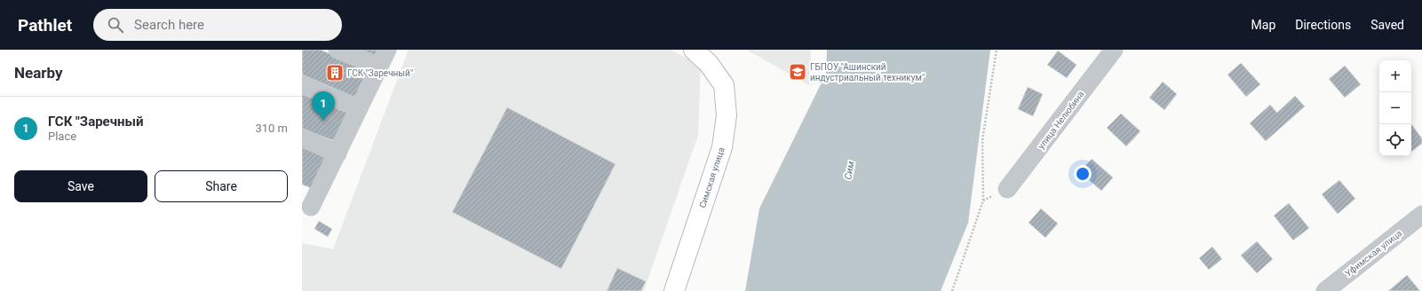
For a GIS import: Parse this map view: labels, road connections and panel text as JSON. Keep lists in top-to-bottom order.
{
  "streets": {
    "main road": ["Симская улица"],
    "street": ["улица Нелюбина", "Уфимская улица"]
  },
  "water": ["Сим"],
  "places": {
    "school or university": ["ГБПОУ \"Ашинский индустриальный техникум\""],
    "building": ["ГСК \"Заречный\""]
  },
  "page": {
    "header": "Pathlet",
    "search": "Search here",
    "nav": ["Map", "Directions", "Saved"],
    "heading": "Nearby",
    "map_buttons": ["+", "−"],
    "pins": "1",
    "list": [
      {
        "mark": "1",
        "name": "ГСК \"Заречный",
        "note": "Place",
        "value": "310 m"
      }
    ],
    "buttons": ["Save", "Share"]
  }
}
